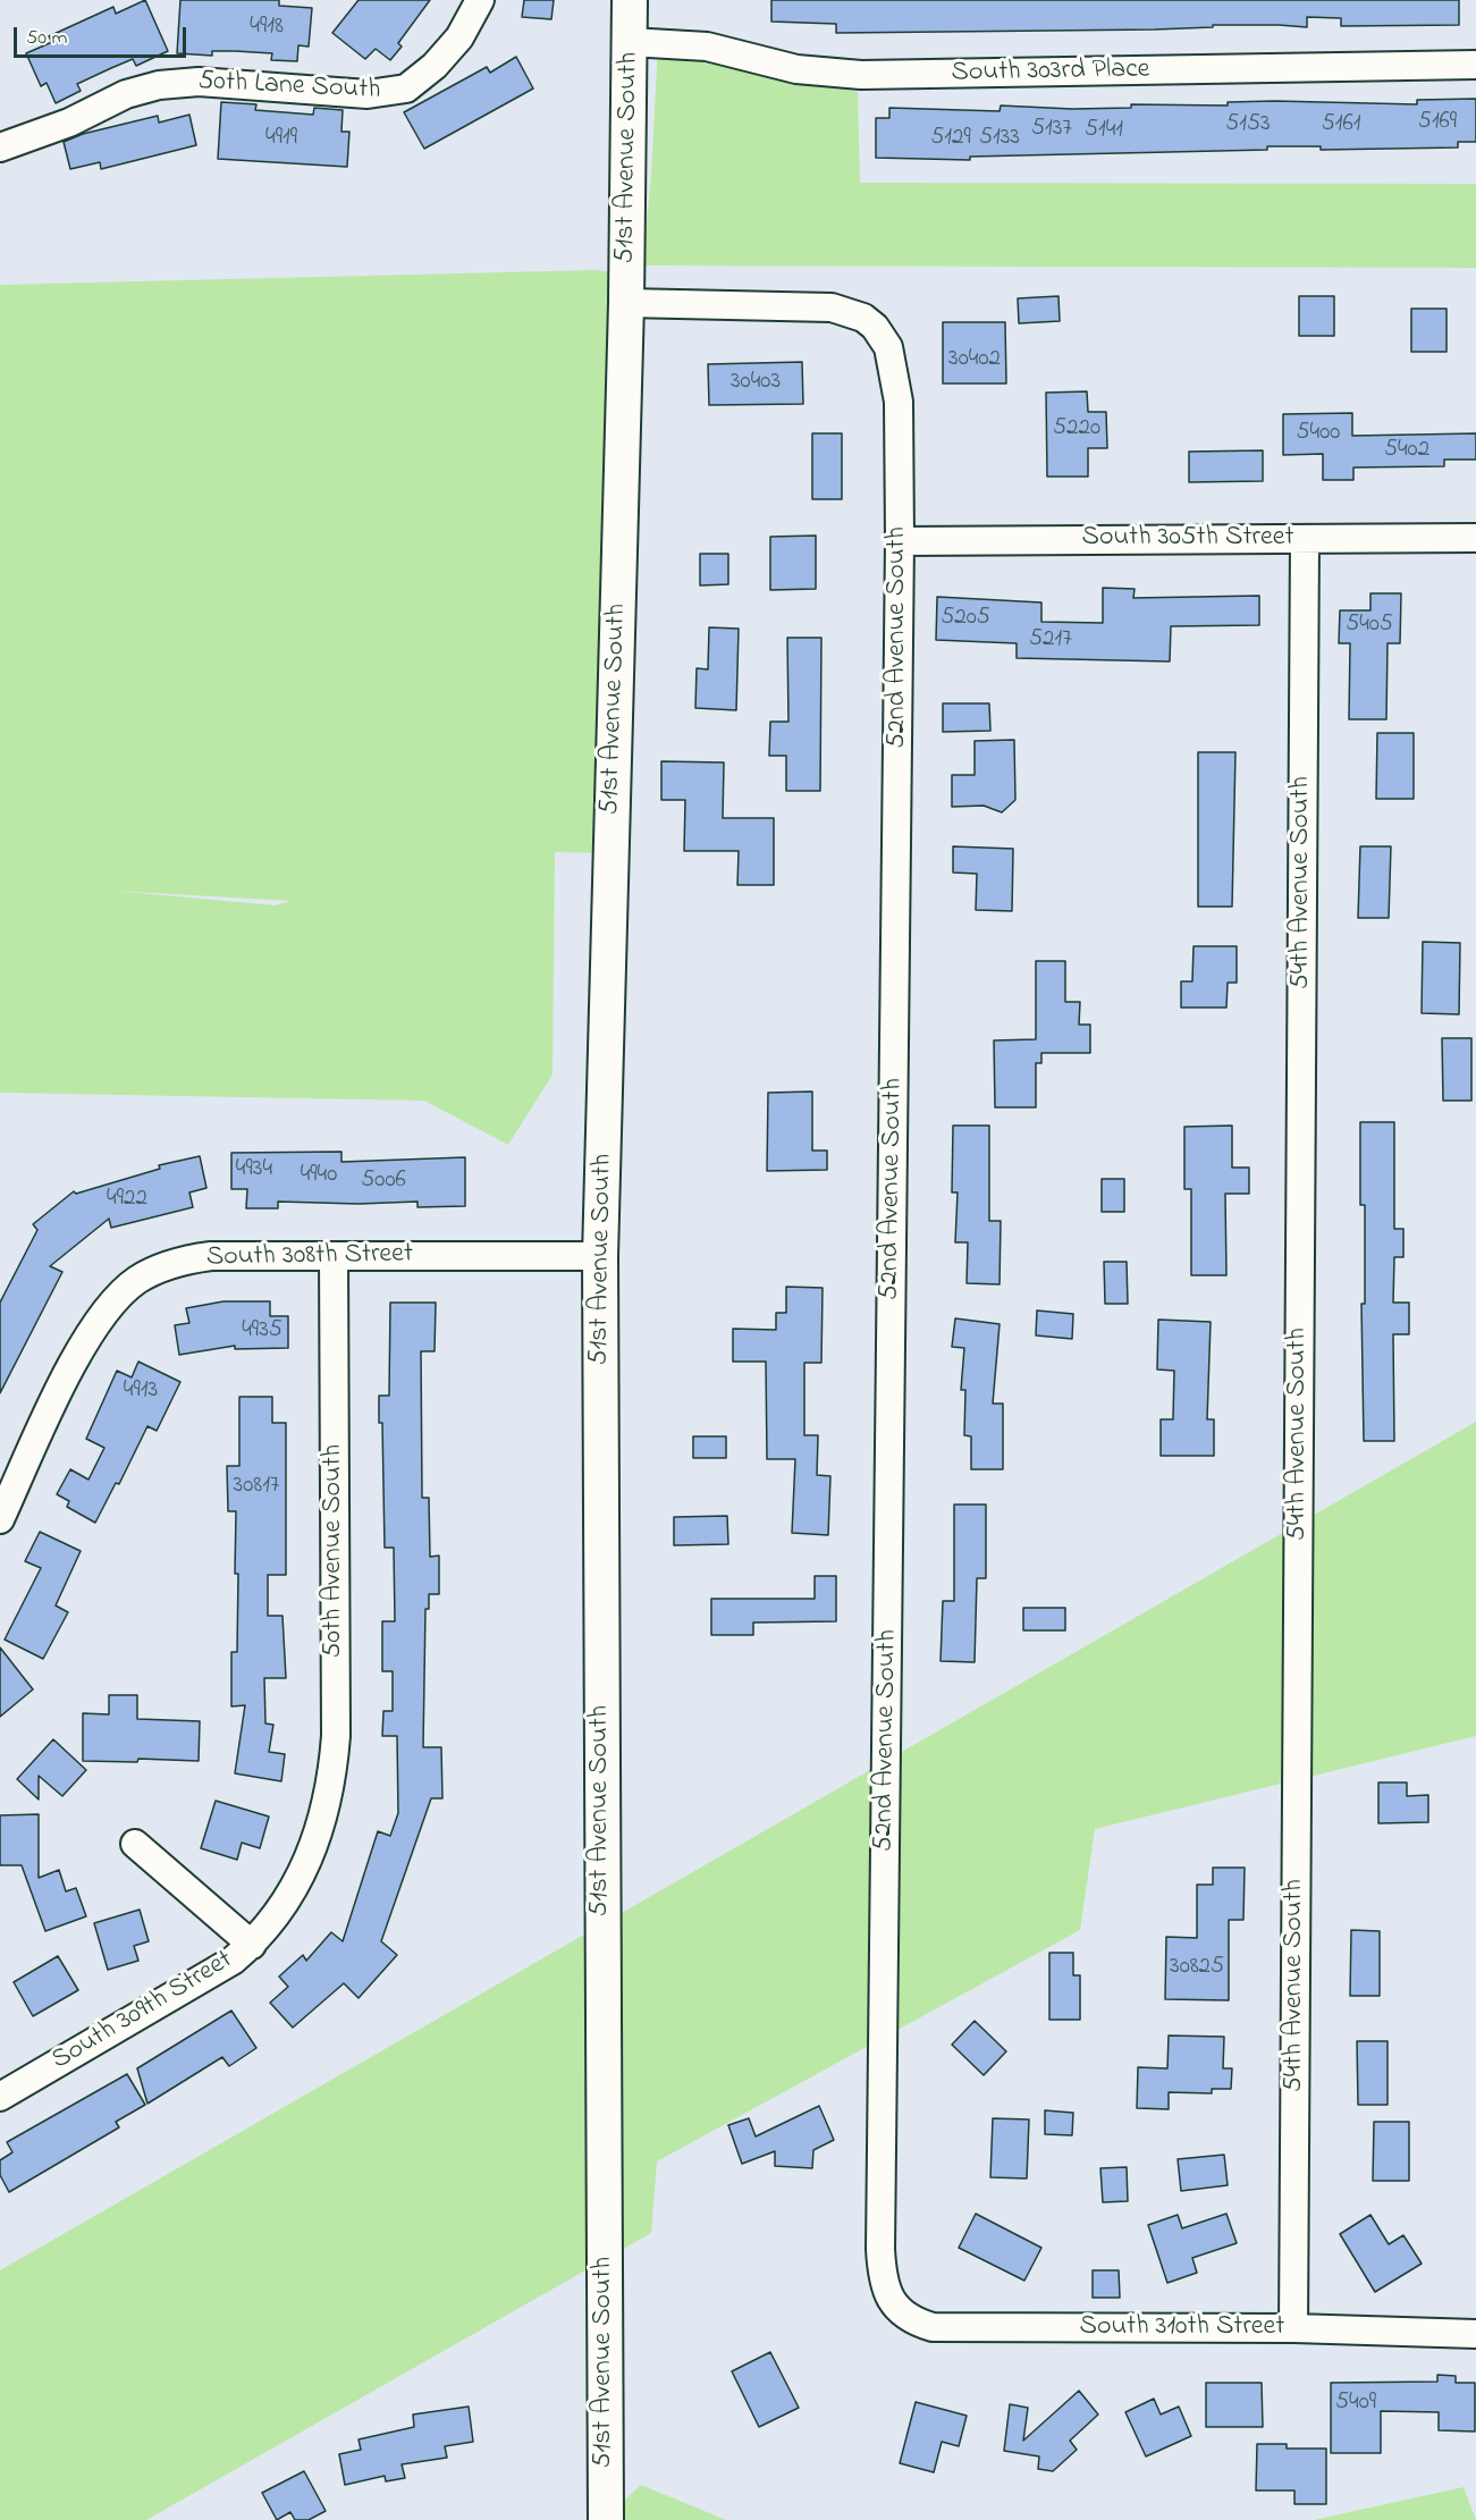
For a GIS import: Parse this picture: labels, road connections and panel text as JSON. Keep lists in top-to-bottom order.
{
  "streets": {
    "main road": ["51st Avenue South"],
    "street": [
      "South 303rd Place",
      "50th Lane South",
      "South 305th Street",
      "52nd Avenue South",
      "54th Avenue South",
      "South 308th Street",
      "50th Avenue South",
      "South 309th Street",
      "South 310th Street"
    ]
  },
  "crossings": [
    ["South 303rd Place", "51st Avenue South"],
    ["51st Avenue South", "52nd Avenue South"],
    ["51st Avenue South", "South 308th Street"],
    ["South 305th Street", "52nd Avenue South"],
    ["South 305th Street", "54th Avenue South"],
    ["52nd Avenue South", "South 310th Street"],
    ["54th Avenue South", "South 310th Street"],
    ["South 308th Street", "50th Avenue South"],
    ["50th Avenue South", "South 309th Street"]
  ],
  "house_numbers": [
    "4918",
    "5169",
    "5153",
    "5161",
    "5137",
    "5141",
    "4919",
    "5129",
    "5133",
    "30402",
    "30403",
    "5220",
    "5400",
    "5402",
    "5205",
    "5405",
    "5217",
    "4934",
    "4940",
    "5006",
    "4922",
    "4935",
    "4913",
    "30817",
    "30825",
    "5409"
  ],
  "scale_bar": "50 m"
}
